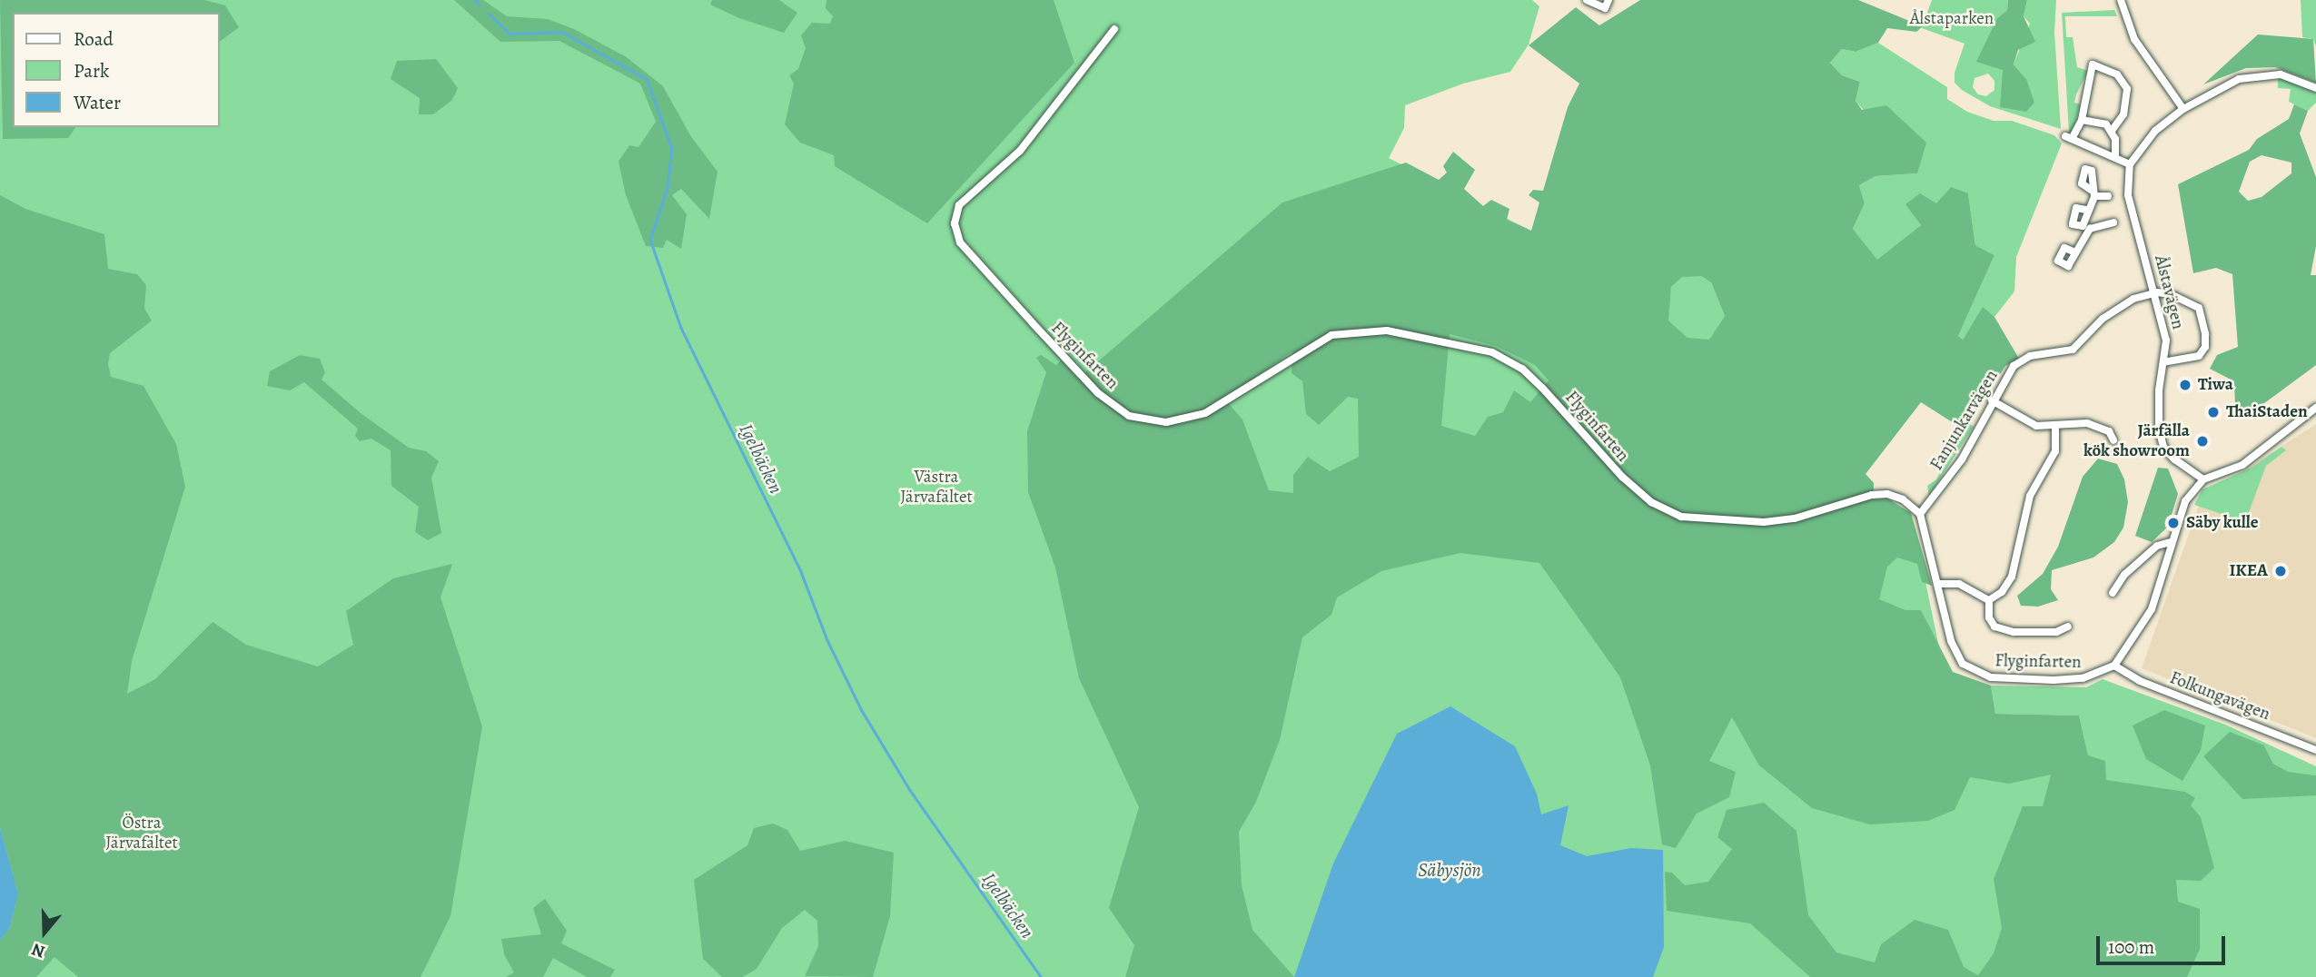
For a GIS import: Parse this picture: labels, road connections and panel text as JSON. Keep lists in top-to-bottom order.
{
  "streets": {
    "street": [
      "Ålstavägen",
      "Flyginfarten",
      "Fanjunkarvägen",
      "Folkungavägen"
    ]
  },
  "crossings": [
    ["Ålstavägen", "Fanjunkarvägen"],
    ["Flyginfarten", "Fanjunkarvägen"],
    ["Flyginfarten", "Folkungavägen"]
  ],
  "water": ["Igelbäcken", "Säbysjön"],
  "parks": ["Ålstaparken", "Västra Järvafältet", "Östra Järvafältet"],
  "places": [
    "Tiwa",
    "ThaiStaden",
    "Järfälla kök showroom",
    "Säby kulle",
    "IKEA"
  ],
  "legend": ["Road", "Park", "Water"],
  "scale_bar": "100 m",
  "north": "bottom"
}
